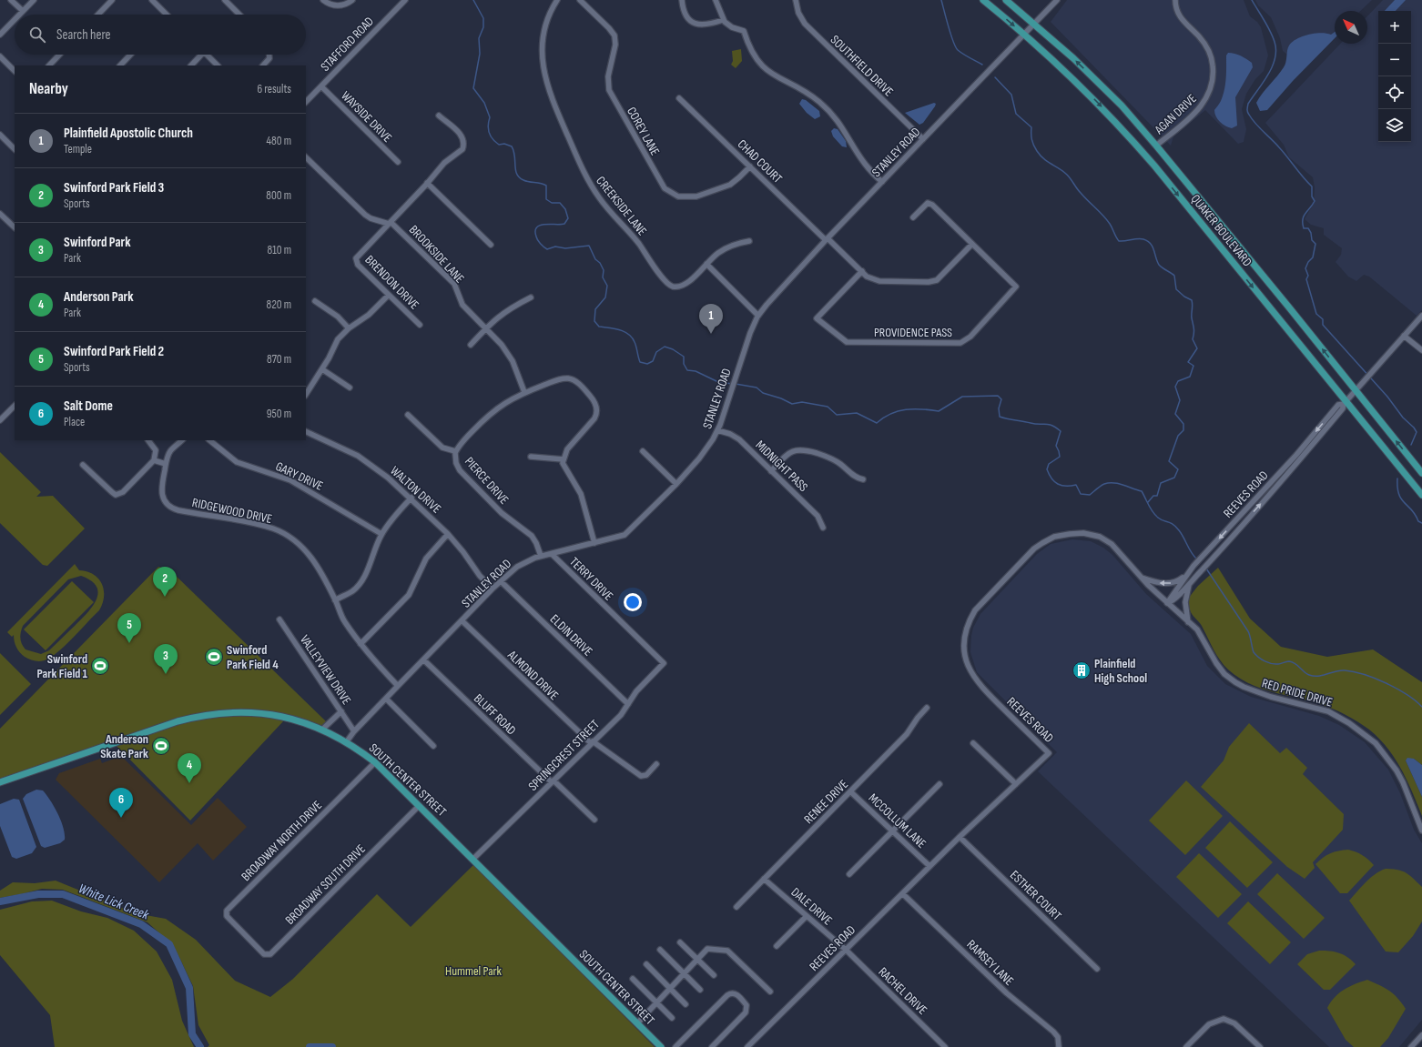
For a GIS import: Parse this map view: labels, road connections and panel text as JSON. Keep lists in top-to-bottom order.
{
  "streets": {
    "main road": ["QUAKER BOULEVARD", "SOUTH CENTER STREET"],
    "street": [
      "STAFFORD ROAD",
      "SOUTHFIELD DRIVE",
      "AGAN DRIVE",
      "WAYSIDE DRIVE",
      "COREY LANE",
      "STANLEY ROAD",
      "CHAD COURT",
      "CREEKSIDE LANE",
      "BROOKSIDE LANE",
      "BRENDON DRIVE",
      "PROVIDENCE PASS",
      "MIDNIGHT PASS",
      "GARY DRIVE",
      "PIERCE DRIVE",
      "WALTON DRIVE",
      "REEVES ROAD",
      "RIDGEWOOD DRIVE",
      "TERRY DRIVE",
      "ELDIN DRIVE",
      "VALLEYVIEW DRIVE",
      "ALMOND DRIVE",
      "RED PRIDE DRIVE",
      "BLUFF ROAD",
      "SPRINGCREST STREET",
      "RENEE DRIVE",
      "MCCOLLUM LANE",
      "BROADWAY NORTH DRIVE",
      "BROADWAY SOUTH DRIVE",
      "ESTHER COURT",
      "DALE DRIVE",
      "RAMSEY LANE",
      "RACHEL DRIVE"
    ]
  },
  "crossings": [
    ["STAFFORD ROAD", "WAYSIDE DRIVE"],
    ["SOUTHFIELD DRIVE", "STANLEY ROAD"],
    ["AGAN DRIVE", "QUAKER BOULEVARD"],
    ["COREY LANE", "CHAD COURT"],
    ["STANLEY ROAD", "CHAD COURT"],
    ["STANLEY ROAD", "QUAKER BOULEVARD"],
    ["STANLEY ROAD", "MIDNIGHT PASS"],
    ["STANLEY ROAD", "PIERCE DRIVE"],
    ["STANLEY ROAD", "WALTON DRIVE"],
    ["STANLEY ROAD", "RIDGEWOOD DRIVE"],
    ["STANLEY ROAD", "TERRY DRIVE"],
    ["STANLEY ROAD", "ELDIN DRIVE"],
    ["STANLEY ROAD", "VALLEYVIEW DRIVE"],
    ["STANLEY ROAD", "ALMOND DRIVE"],
    ["STANLEY ROAD", "BLUFF ROAD"],
    ["STANLEY ROAD", "SOUTH CENTER STREET"],
    ["CHAD COURT", "PROVIDENCE PASS"],
    ["QUAKER BOULEVARD", "REEVES ROAD"],
    ["BROOKSIDE LANE", "BRENDON DRIVE"],
    ["BROOKSIDE LANE", "PIERCE DRIVE"],
    ["REEVES ROAD", "RED PRIDE DRIVE"],
    ["REEVES ROAD", "MCCOLLUM LANE"],
    ["REEVES ROAD", "ESTHER COURT"],
    ["REEVES ROAD", "DALE DRIVE"],
    ["REEVES ROAD", "RAMSEY LANE"],
    ["REEVES ROAD", "RACHEL DRIVE"],
    ["TERRY DRIVE", "SPRINGCREST STREET"],
    ["ELDIN DRIVE", "SPRINGCREST STREET"],
    ["ALMOND DRIVE", "SPRINGCREST STREET"],
    ["BLUFF ROAD", "SPRINGCREST STREET"],
    ["SPRINGCREST STREET", "SOUTH CENTER STREET"],
    ["SOUTH CENTER STREET", "BROADWAY NORTH DRIVE"],
    ["SOUTH CENTER STREET", "BROADWAY SOUTH DRIVE"],
    ["RENEE DRIVE", "MCCOLLUM LANE"],
    ["RENEE DRIVE", "DALE DRIVE"],
    ["BROADWAY NORTH DRIVE", "BROADWAY SOUTH DRIVE"],
    ["DALE DRIVE", "RACHEL DRIVE"]
  ],
  "water": ["White Lick Creek"],
  "parks": ["Hummel Park"],
  "places": {
    "sports": ["Swinford Park Field 4", "Swinford Park Field 1", "Anderson Skate Park"],
    "building": ["Plainfield High School"]
  },
  "north": "top left",
  "page": {
    "map_buttons": ["+", "−"],
    "search": "Search here",
    "heading": ["Nearby", "6 results"],
    "list": [
      {
        "mark": "1",
        "name": "Plainfield Apostolic Church",
        "note": "Temple",
        "value": "480 m"
      },
      {
        "mark": "2",
        "name": "Swinford Park Field 3",
        "note": "Sports",
        "value": "800 m"
      },
      {
        "mark": "3",
        "name": "Swinford Park",
        "note": "Park",
        "value": "810 m"
      },
      {
        "mark": "4",
        "name": "Anderson Park",
        "note": "Park",
        "value": "820 m"
      },
      {
        "mark": "5",
        "name": "Swinford Park Field 2",
        "note": "Sports",
        "value": "870 m"
      },
      {
        "mark": "6",
        "name": "Salt Dome",
        "note": "Place",
        "value": "950 m"
      }
    ],
    "pins": [
      "1",
      "2",
      "5",
      "3",
      "4",
      "6"
    ]
  }
}
